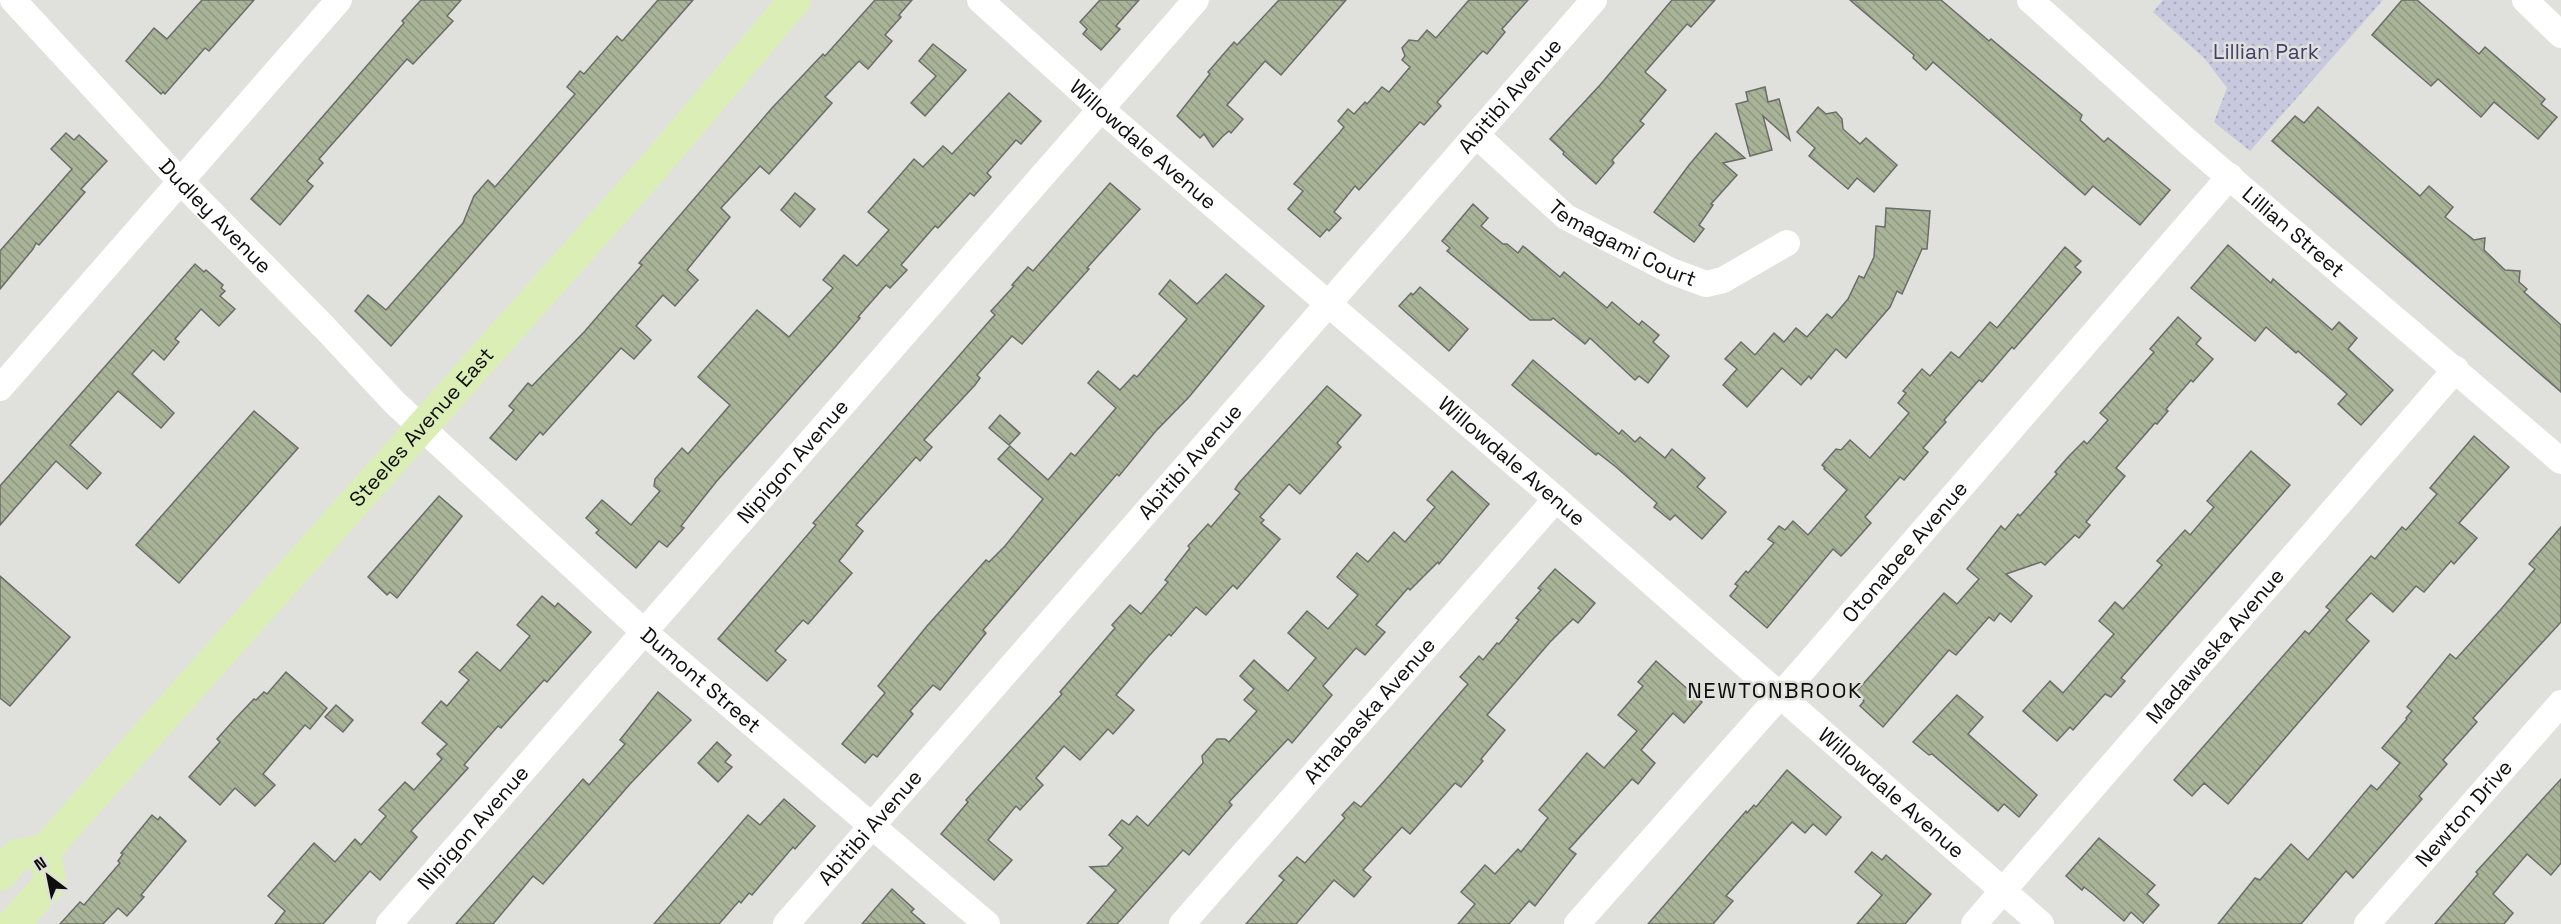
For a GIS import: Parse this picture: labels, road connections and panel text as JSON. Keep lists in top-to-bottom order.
{
  "streets": {
    "main road": ["Steeles Avenue East"],
    "street": [
      "Abitibi Avenue",
      "Willowdale Avenue",
      "Dudley Avenue",
      "Lillian Street",
      "Temagami Court",
      "Nipigon Avenue",
      "Otonabee Avenue",
      "Madawaska Avenue",
      "Dumont Street",
      "Athabaska Avenue",
      "Newton Drive"
    ]
  },
  "crossings": [
    ["Abitibi Avenue", "Willowdale Avenue"],
    ["Abitibi Avenue", "Temagami Court"],
    ["Abitibi Avenue", "Dumont Street"],
    ["Willowdale Avenue", "Nipigon Avenue"],
    ["Willowdale Avenue", "Otonabee Avenue"],
    ["Willowdale Avenue", "Madawaska Avenue"],
    ["Willowdale Avenue", "Athabaska Avenue"],
    ["Dudley Avenue", "Steeles Avenue East"],
    ["Dudley Avenue", "Dumont Street"],
    ["Lillian Street", "Otonabee Avenue"],
    ["Lillian Street", "Madawaska Avenue"],
    ["Steeles Avenue East", "Dumont Street"],
    ["Nipigon Avenue", "Dumont Street"]
  ],
  "districts": ["NEWTONBROOK"],
  "parks": ["Lillian Park"],
  "north": "top left"
}
